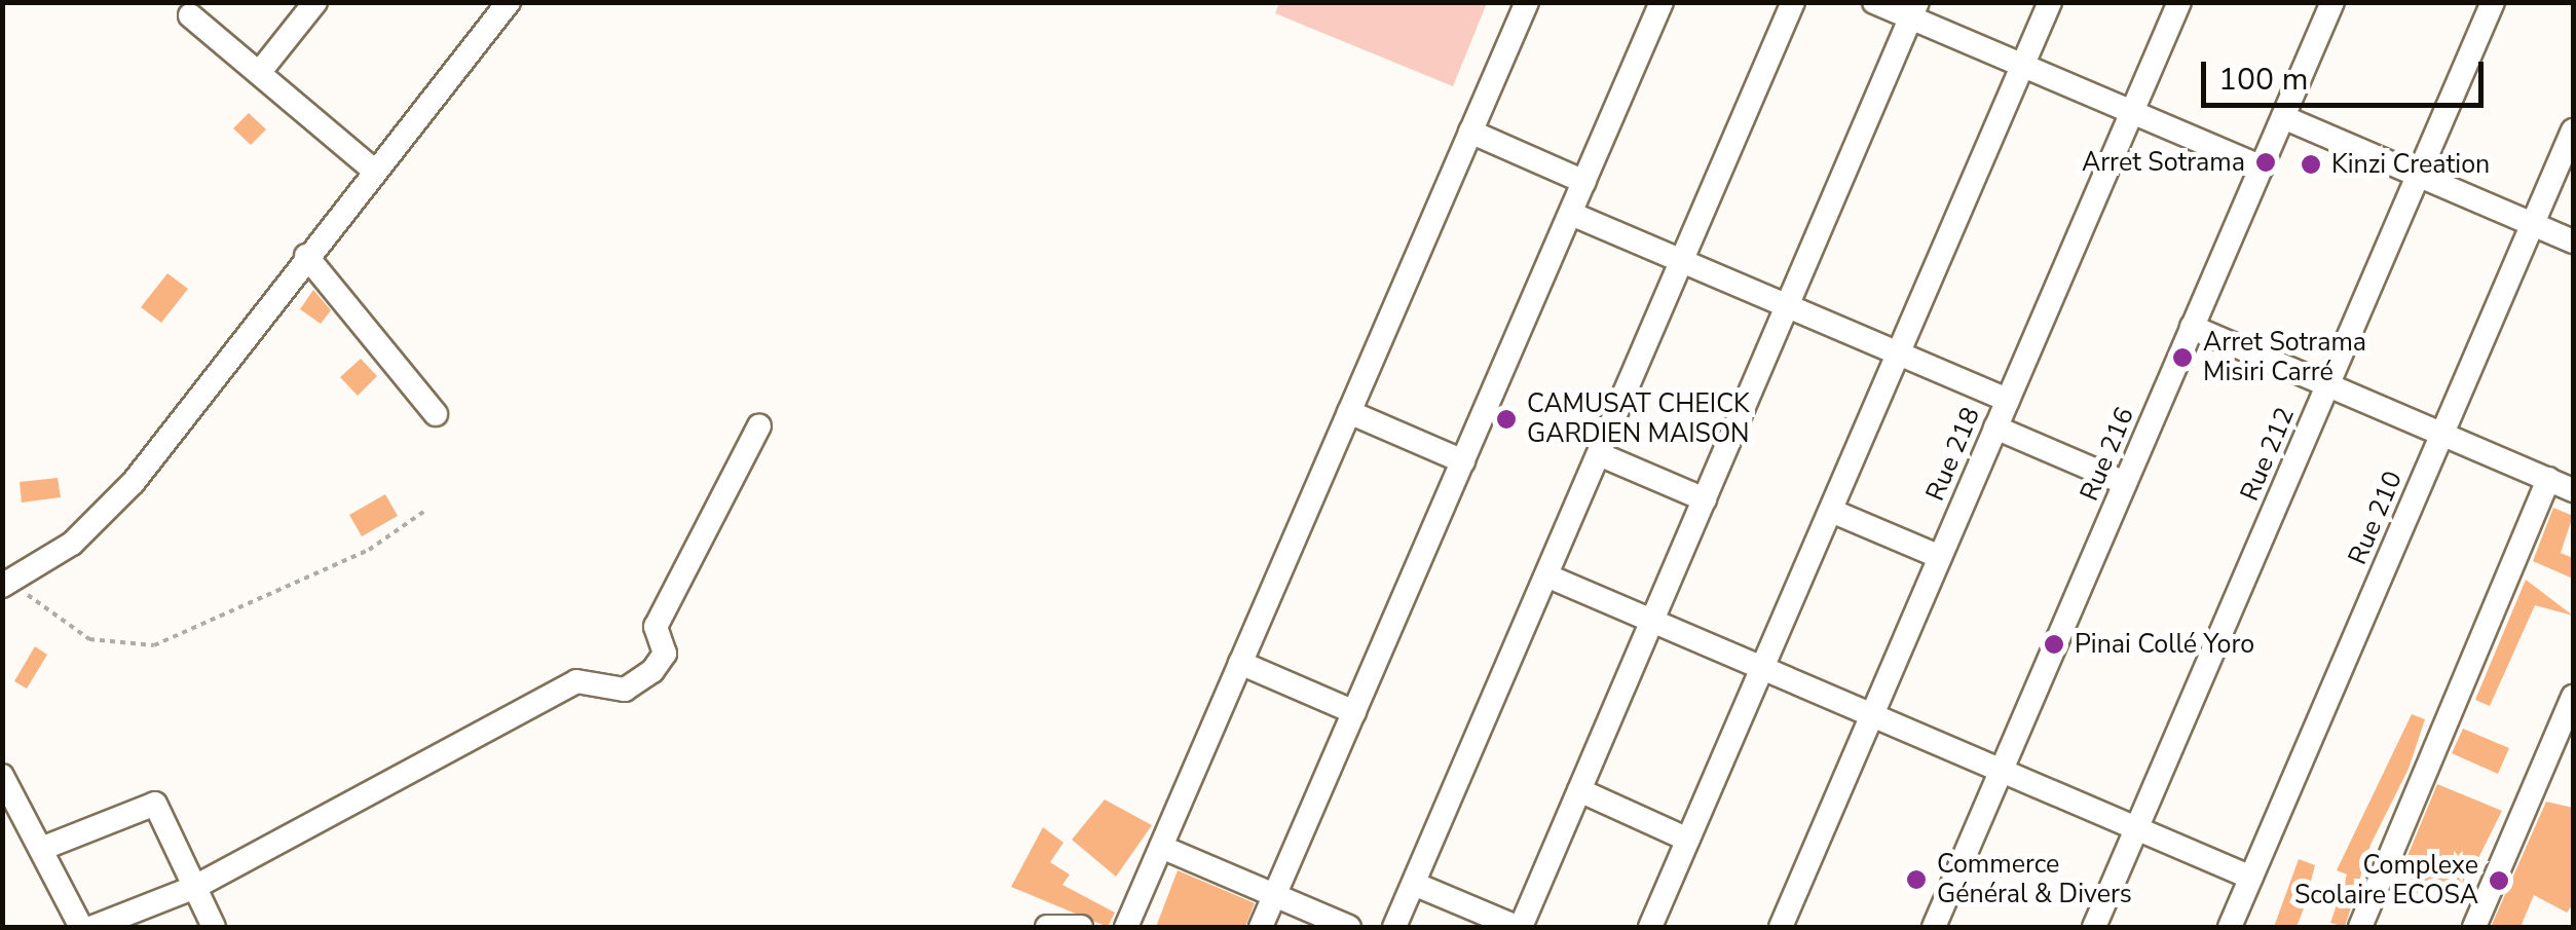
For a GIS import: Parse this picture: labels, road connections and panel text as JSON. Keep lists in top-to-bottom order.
{
  "streets": {
    "street": [
      "Rue 218",
      "Rue 216",
      "Rue 212",
      "Rue 210"
    ]
  },
  "places": [
    "Arret Sotrama",
    "Kinzi Creation",
    "Arret Sotrama Misiri Carré",
    "CAMUSAT CHEICK GARDIEN MAISON",
    "Pinai Collé Yoro",
    "Commerce Général & Divers",
    "Complexe Scolaire ECOSA"
  ],
  "scale_bar": "100 m"
}
